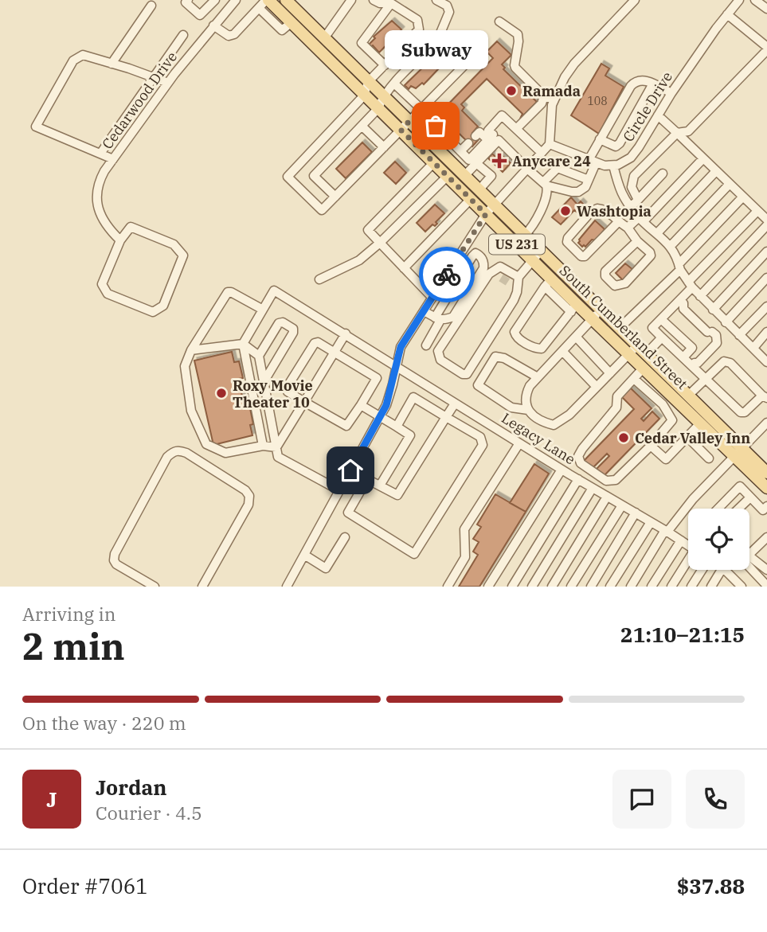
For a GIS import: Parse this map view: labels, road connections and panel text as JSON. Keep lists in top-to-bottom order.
{
  "streets": {
    "main road": ["US 231", "South Cumberland Street"],
    "street": ["Cedarwood Drive", "Circle Drive", "Legacy Lane"]
  },
  "places": {
    "other": [
      "Ramada",
      "Subway",
      "Washtopia",
      "Roxy Movie Theater 10",
      "Cedar Valley Inn"
    ],
    "health": ["Anycare 24"]
  },
  "house_numbers": ["108"],
  "page": {
    "bubble": "Subway",
    "heading": ["2 min", "Arriving in", "21:10–21:15"],
    "panel": [
      "Jordan",
      "Courier · 4.5",
      "Order #7061",
      "$37.88"
    ],
    "bar": "On the way · 220 m",
    "round": "J"
  }
}
